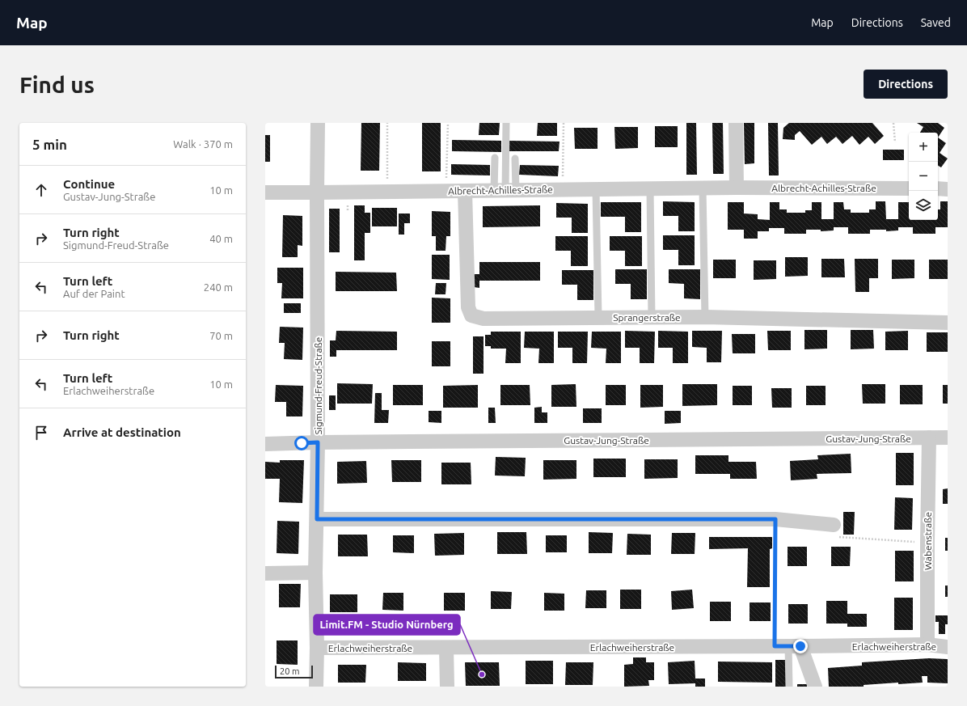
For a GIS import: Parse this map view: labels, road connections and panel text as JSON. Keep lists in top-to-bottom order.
{
  "streets": {
    "street": [
      "Albrecht-Achilles-Straße",
      "Sprangerstraße",
      "Sigmund-Freud-Straße",
      "Gustav-Jung-Straße",
      "Wabenstraße",
      "Erlachweiherstraße"
    ]
  },
  "crossings": [
    ["Albrecht-Achilles-Straße", "Sprangerstraße"],
    ["Albrecht-Achilles-Straße", "Sigmund-Freud-Straße"],
    ["Sigmund-Freud-Straße", "Gustav-Jung-Straße"],
    ["Sigmund-Freud-Straße", "Erlachweiherstraße"],
    ["Gustav-Jung-Straße", "Wabenstraße"],
    ["Wabenstraße", "Erlachweiherstraße"]
  ],
  "places": ["Limit.FM - Studio Nürnberg"],
  "scale_bar": "20 m",
  "page": {
    "header": "Map",
    "nav": ["Map", "Directions", "Saved"],
    "buttons": "Directions",
    "title": "Find us",
    "heading": ["5 min", "Walk · 370 m"],
    "map_buttons": ["+", "−"],
    "list": [
      ["Continue", "Gustav-Jung-Straße", "10 m"],
      ["Turn right", "Sigmund-Freud-Straße", "40 m"],
      ["Turn left", "Auf der Paint", "240 m"],
      ["Turn right", "70 m"],
      ["Turn left", "Erlachweiherstraße", "10 m"],
      "Arrive at destination"
    ],
    "scale": "20 m"
  }
}
